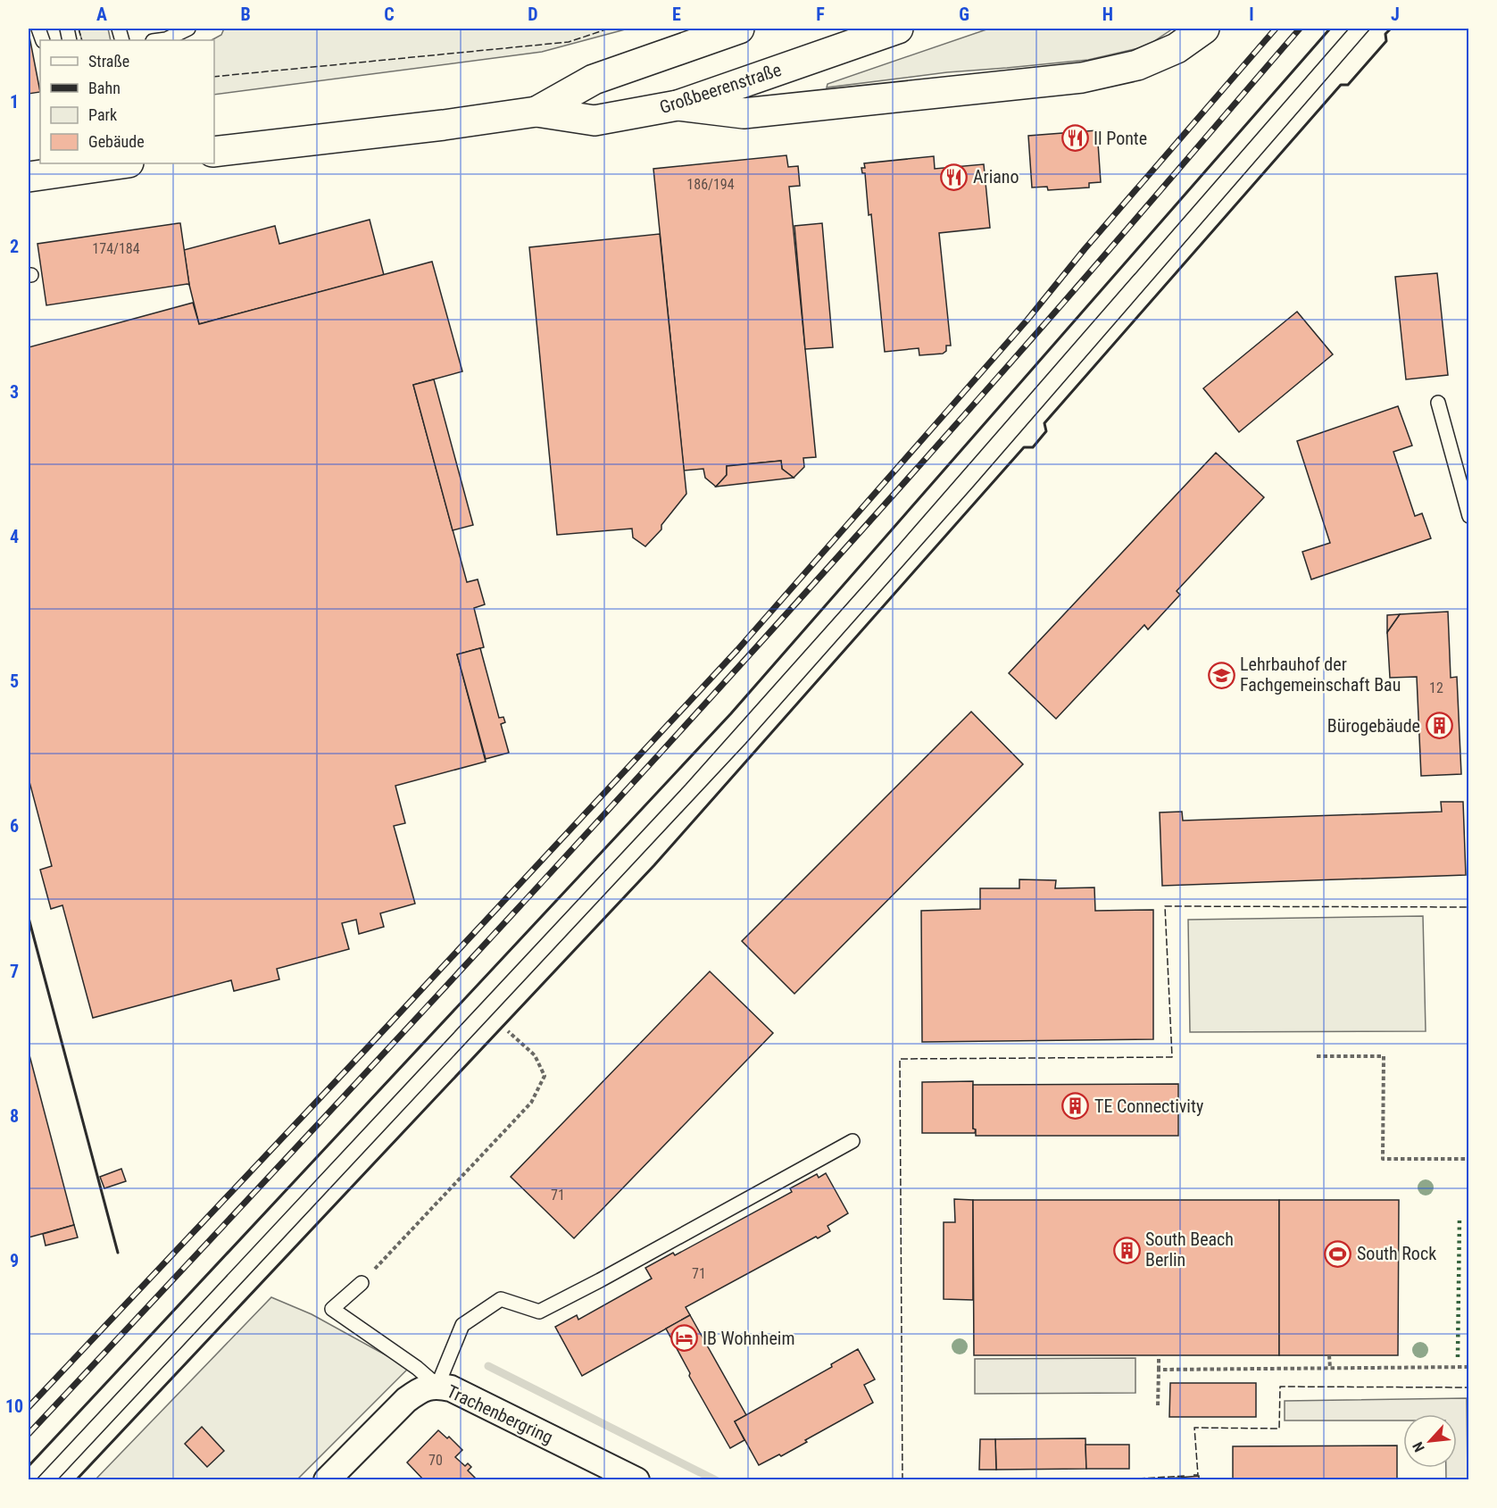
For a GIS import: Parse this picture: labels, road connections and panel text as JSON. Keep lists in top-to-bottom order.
{
  "streets": {
    "main road": ["Großbeerenstraße"],
    "street": ["Trachenbergring"]
  },
  "places": {
    "restaurant": ["Il Ponte", "Ariano"],
    "school or university": ["Lehrbauhof der Fachgemeinschaft Bau"],
    "building": ["Bürogebäude", "TE Connectivity", "South Beach Berlin"],
    "sports": ["South Rock"],
    "hotel": ["IB Wohnheim"]
  },
  "house_numbers": [
    "186/194",
    "174/184",
    "12",
    "71",
    "71",
    "70"
  ],
  "legend": [
    "Straße",
    "Bahn",
    "Park",
    "Gebäude"
  ],
  "north": "bottom left",
  "grid": {
    "columns": [
      "A",
      "B",
      "C",
      "D",
      "E",
      "F",
      "G",
      "H",
      "I",
      "J"
    ],
    "rows": [
      "1",
      "2",
      "3",
      "4",
      "5",
      "6",
      "7",
      "8",
      "9",
      "10"
    ]
  }
}
